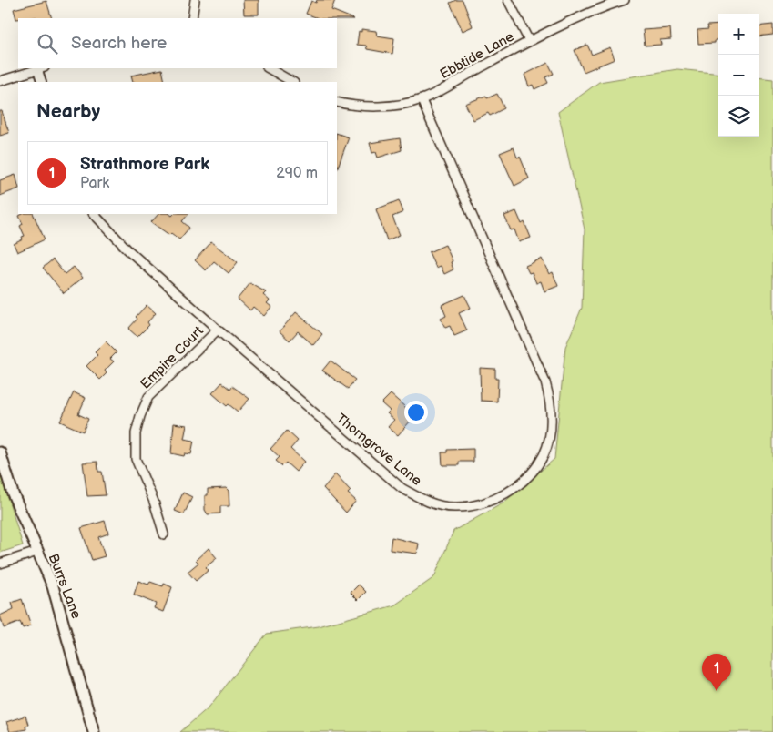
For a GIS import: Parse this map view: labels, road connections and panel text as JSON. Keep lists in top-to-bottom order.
{
  "streets": {
    "street": [
      "Ebbtide Lane",
      "Empire Court",
      "Thorngrove Lane",
      "Burrs Lane"
    ]
  },
  "crossings": [
    ["Ebbtide Lane", "Thorngrove Lane"],
    ["Empire Court", "Thorngrove Lane"]
  ],
  "page": {
    "map_buttons": ["+", "−"],
    "search": "Search here",
    "heading": "Nearby",
    "list": [
      {
        "mark": "1",
        "name": "Strathmore Park",
        "note": "Park",
        "value": "290 m"
      }
    ],
    "pins": "1"
  }
}
